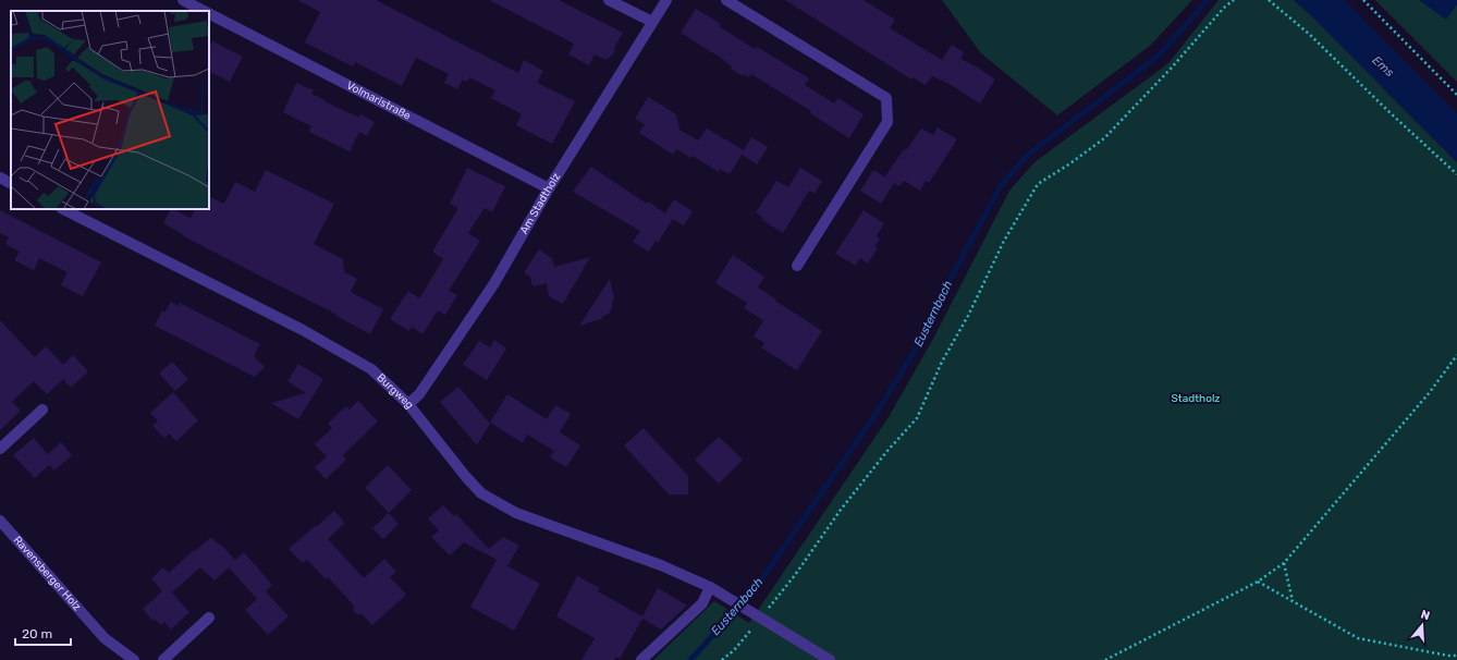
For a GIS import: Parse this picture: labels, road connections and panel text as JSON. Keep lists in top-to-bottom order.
{
  "streets": {
    "street": [
      "Volmaristraße",
      "Am Stadtholz",
      "Burgweg",
      "Ravensberger Holz"
    ]
  },
  "crossings": [
    ["Volmaristraße", "Am Stadtholz"],
    ["Am Stadtholz", "Burgweg"]
  ],
  "water": ["Ems", "Eusternbach"],
  "parks": ["Stadtholz"],
  "scale_bar": "20 m",
  "north": "top"
}
